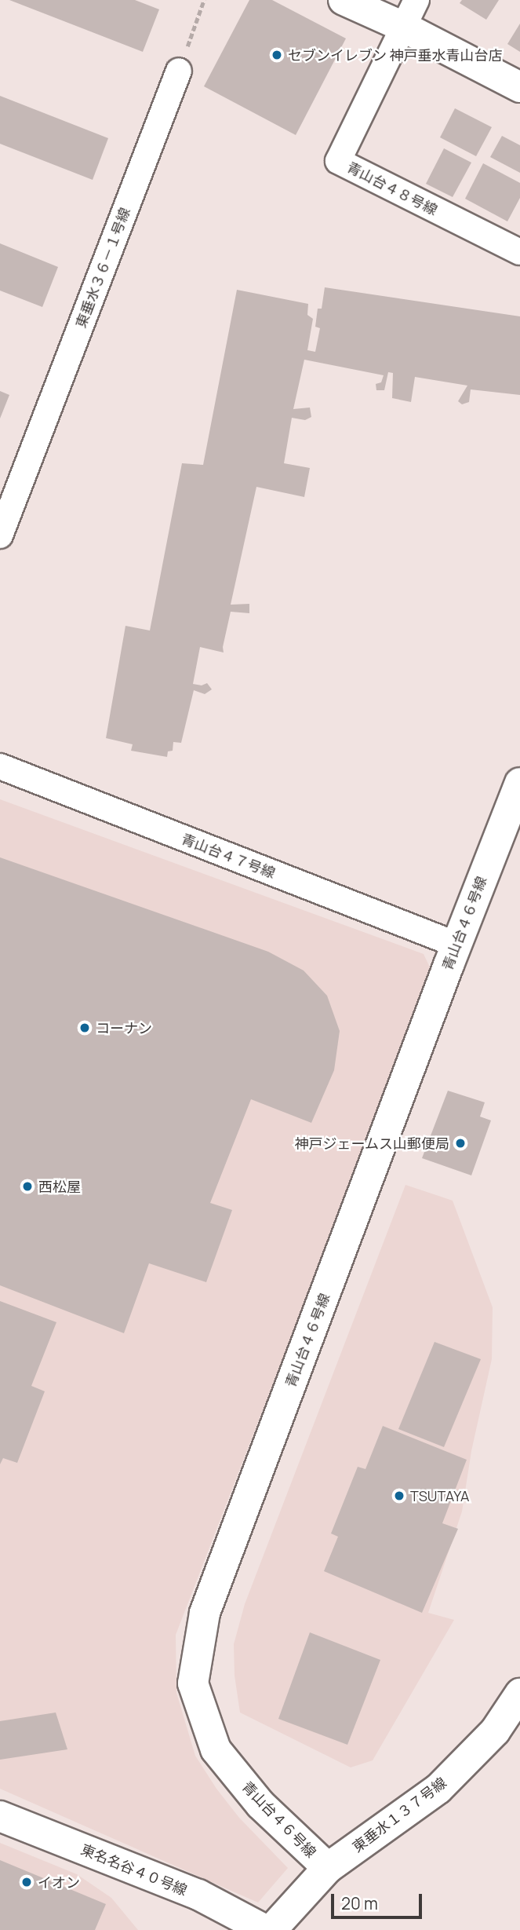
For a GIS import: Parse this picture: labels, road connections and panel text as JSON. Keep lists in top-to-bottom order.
{
  "streets": {
    "street": [
      "青山台４８号線",
      "東垂水３６－１号線",
      "青山台４７号線",
      "青山台４６号線",
      "東垂水１３７号線",
      "東名名谷４０号線"
    ]
  },
  "crossings": [
    ["青山台４７号線", "青山台４６号線"],
    ["青山台４６号線", "東垂水１３７号線"]
  ],
  "places": [
    "セブンイレブン 神戸垂水青山台店",
    "コーナン",
    "神戸ジェームス山郵便局",
    "西松屋",
    "TSUTAYA",
    "イオン"
  ],
  "scale_bar": "20 m"
}
